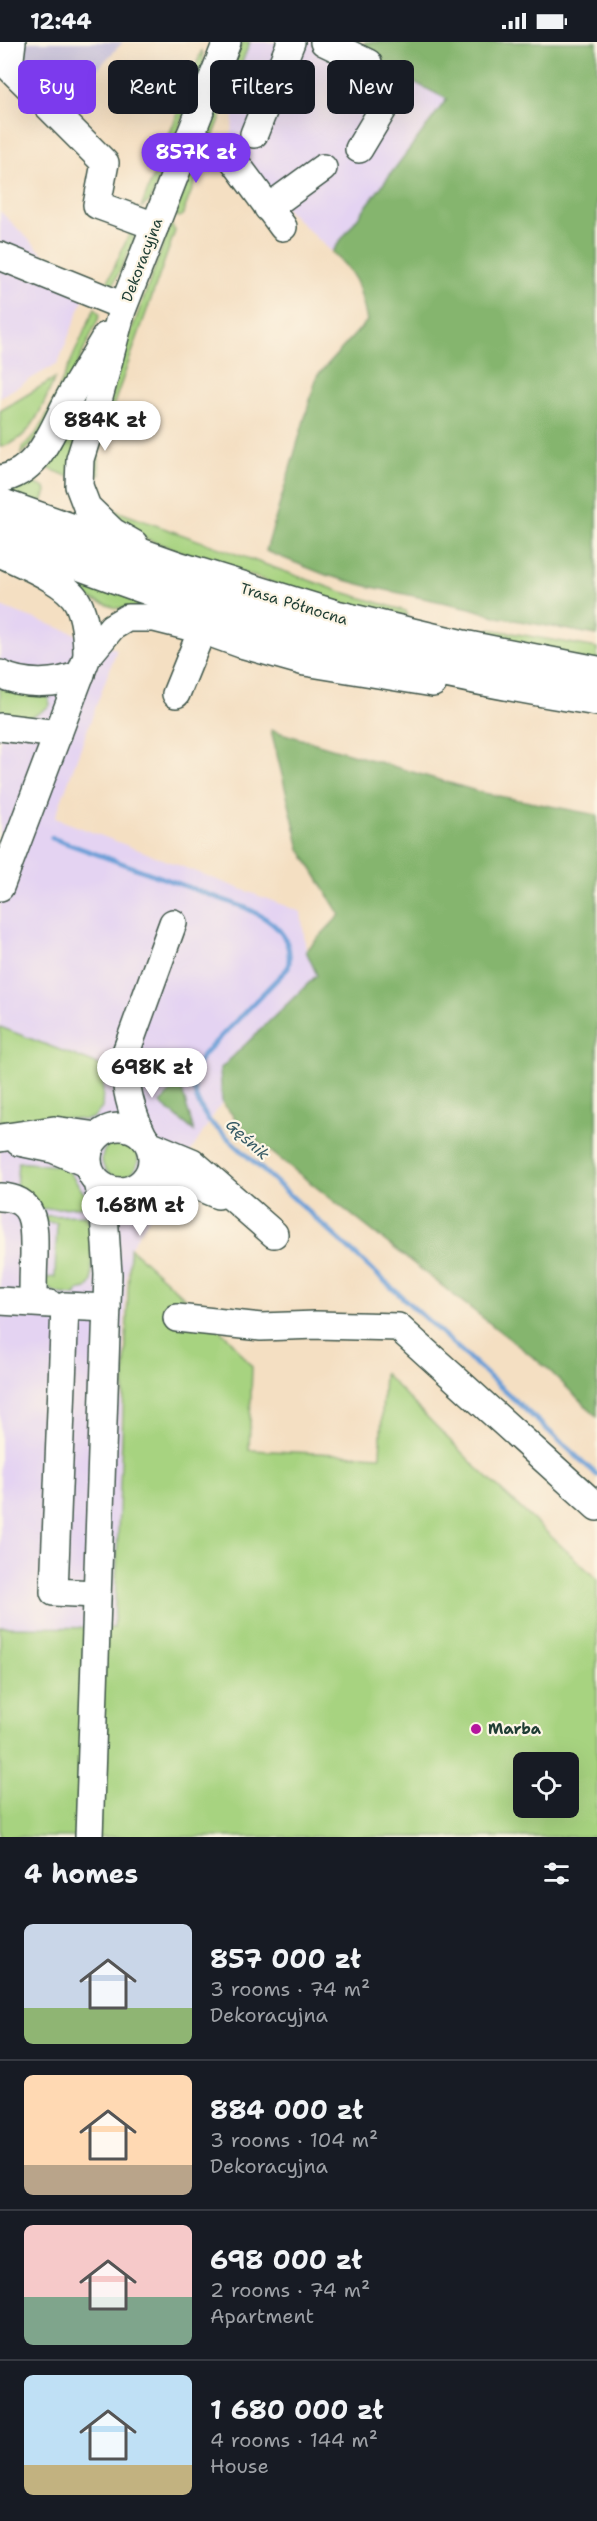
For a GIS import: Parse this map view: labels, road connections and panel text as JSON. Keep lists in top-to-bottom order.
{
  "streets": {
    "main road": ["Trasa Północna"],
    "street": ["Dekoracyjna"]
  },
  "crossings": [
    ["Dekoracyjna", "Trasa Północna"]
  ],
  "water": ["Gęśnik"],
  "places": ["Marba"],
  "page": {
    "status": "12:44",
    "chip": [
      "Buy",
      "Rent",
      "Filters",
      "New"
    ],
    "price": [
      "857K zł",
      "884K zł",
      "698K zł",
      "1.68M zł"
    ],
    "heading": "4 homes",
    "list": [
      {
        "name": "857 000 zł",
        "note": "3 rooms · 74 m² · Dekoracyjna"
      },
      {
        "name": "884 000 zł",
        "note": "3 rooms · 104 m² · Dekoracyjna"
      },
      {
        "name": "698 000 zł",
        "note": "2 rooms · 74 m² · Apartment"
      },
      {
        "name": "1 680 000 zł",
        "note": "4 rooms · 144 m² · House"
      }
    ]
  }
}
